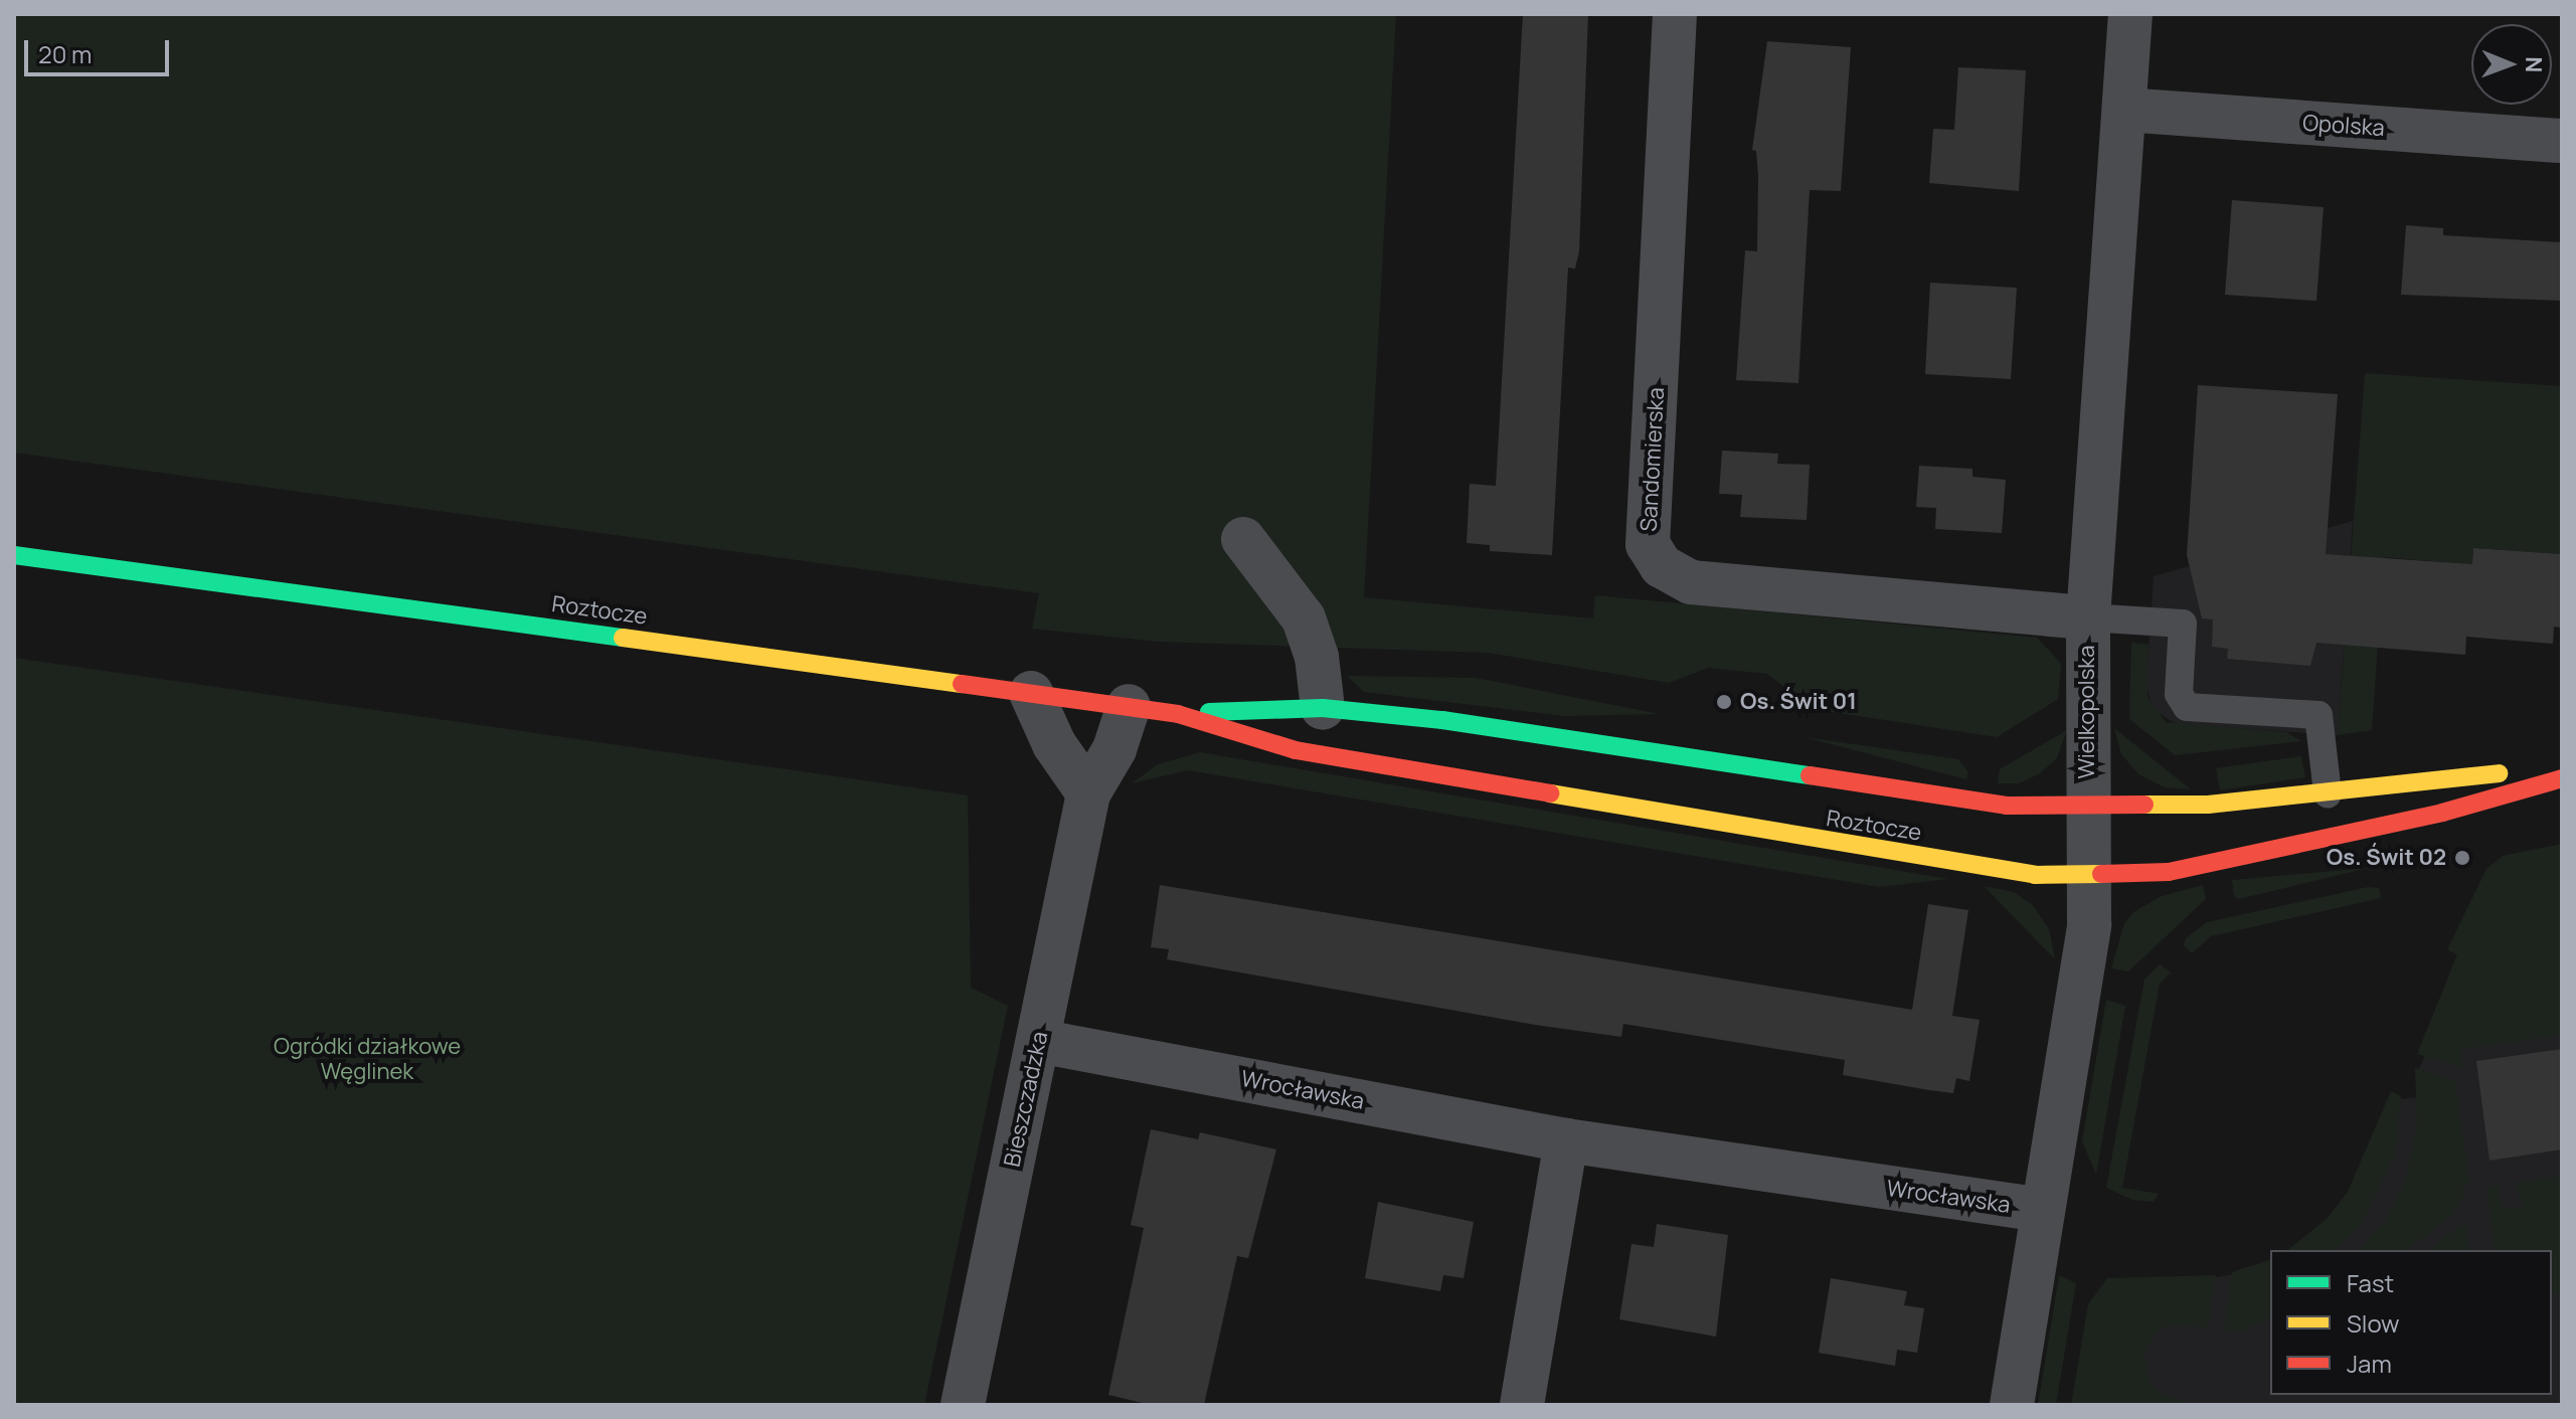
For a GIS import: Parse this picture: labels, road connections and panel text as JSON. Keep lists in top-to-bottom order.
{
  "streets": {
    "street": [
      "Opolska",
      "Sandomierska",
      "Roztocze",
      "Wielkopolska",
      "Wrocławska",
      "Bieszczadzka"
    ]
  },
  "crossings": [
    ["Opolska", "Wielkopolska"],
    ["Sandomierska", "Wielkopolska"],
    ["Roztocze", "Wielkopolska"],
    ["Roztocze", "Bieszczadzka"],
    ["Wielkopolska", "Wrocławska"],
    ["Wrocławska", "Bieszczadzka"]
  ],
  "parks": ["Ogródki działkowe Węglinek"],
  "places": ["Os. Świt 01", "Os. Świt 02"],
  "legend": ["Fast", "Slow", "Jam"],
  "scale_bar": "20 m",
  "north": "right"
}
